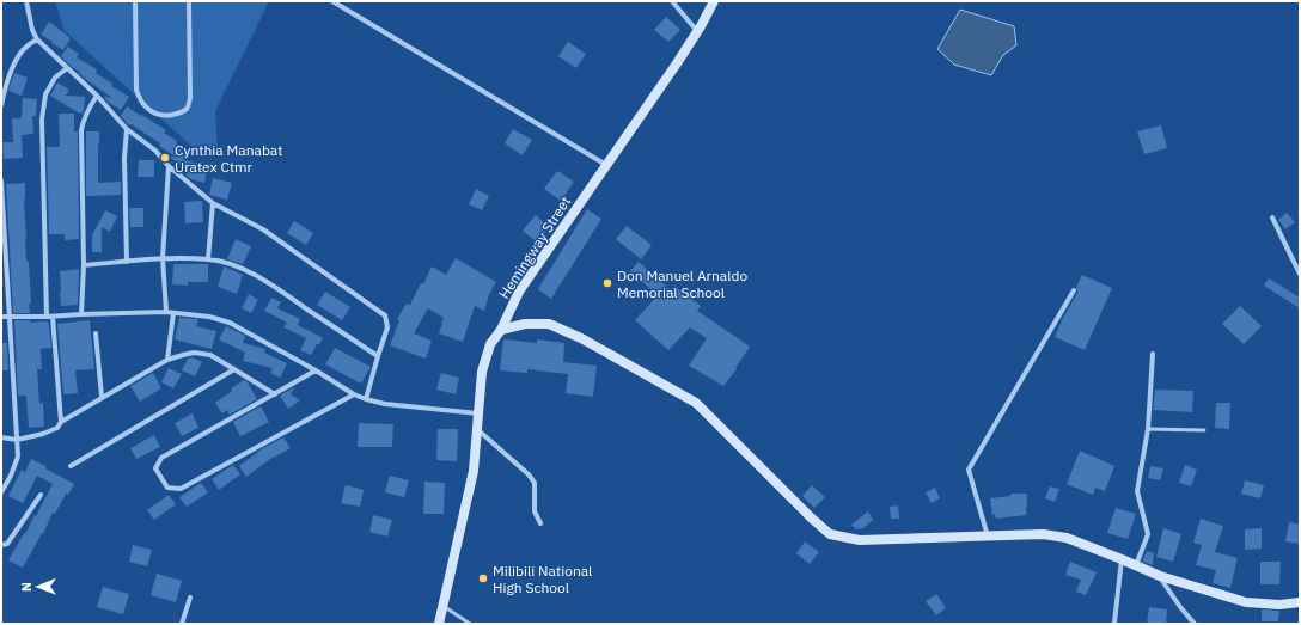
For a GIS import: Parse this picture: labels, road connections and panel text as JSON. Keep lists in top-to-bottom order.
{
  "streets": {
    "main road": ["Hemingway Street"]
  },
  "places": ["Cynthia Manabat Uratex Ctmr", "Don Manuel Arnaldo Memorial School", "Milibili National High School"],
  "north": "left"
}
